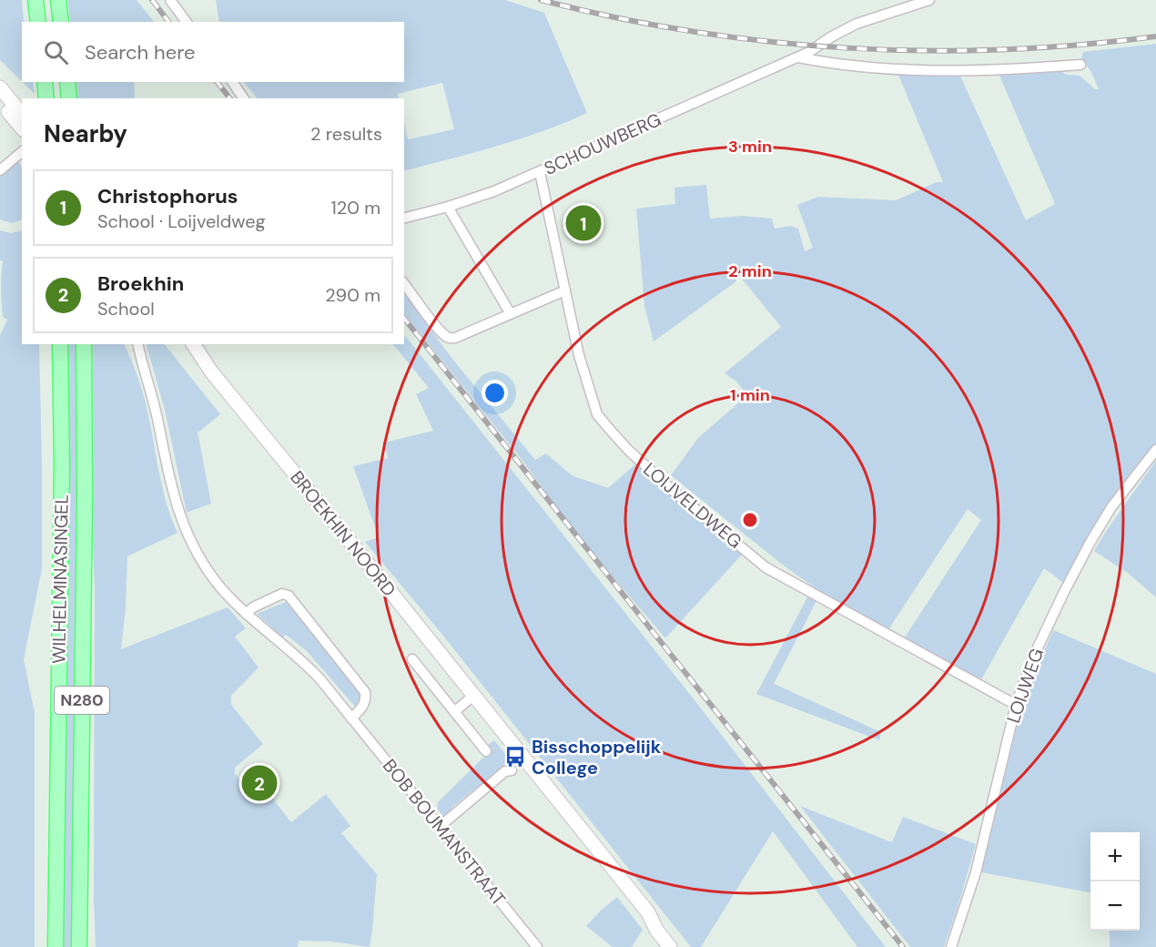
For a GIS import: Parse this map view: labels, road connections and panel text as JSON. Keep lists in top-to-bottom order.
{
  "streets": {
    "main road": ["WILHELMINASINGEL", "N280"],
    "street": [
      "SCHOUWBERG",
      "LOIJVELDWEG",
      "BROEKHIN NOORD",
      "LOIJWEG",
      "BOB BOUMANSTRAAT"
    ]
  },
  "crossings": [
    ["SCHOUWBERG", "LOIJVELDWEG"],
    ["LOIJVELDWEG", "LOIJWEG"],
    ["WILHELMINASINGEL", "N280"]
  ],
  "places": {
    "bus stop": ["Bisschoppelijk College"]
  },
  "page": {
    "search": "Search here",
    "heading": ["Nearby", "2 results"],
    "list": [
      {
        "mark": "1",
        "name": "Christophorus",
        "note": "School · Loijveldweg",
        "value": "120 m"
      },
      {
        "mark": "2",
        "name": "Broekhin",
        "note": "School",
        "value": "290 m"
      }
    ],
    "pins": ["1", "2"],
    "map_buttons": ["+", "−"]
  },
  "rings": ["3 min", "2 min", "1 min"]
}
